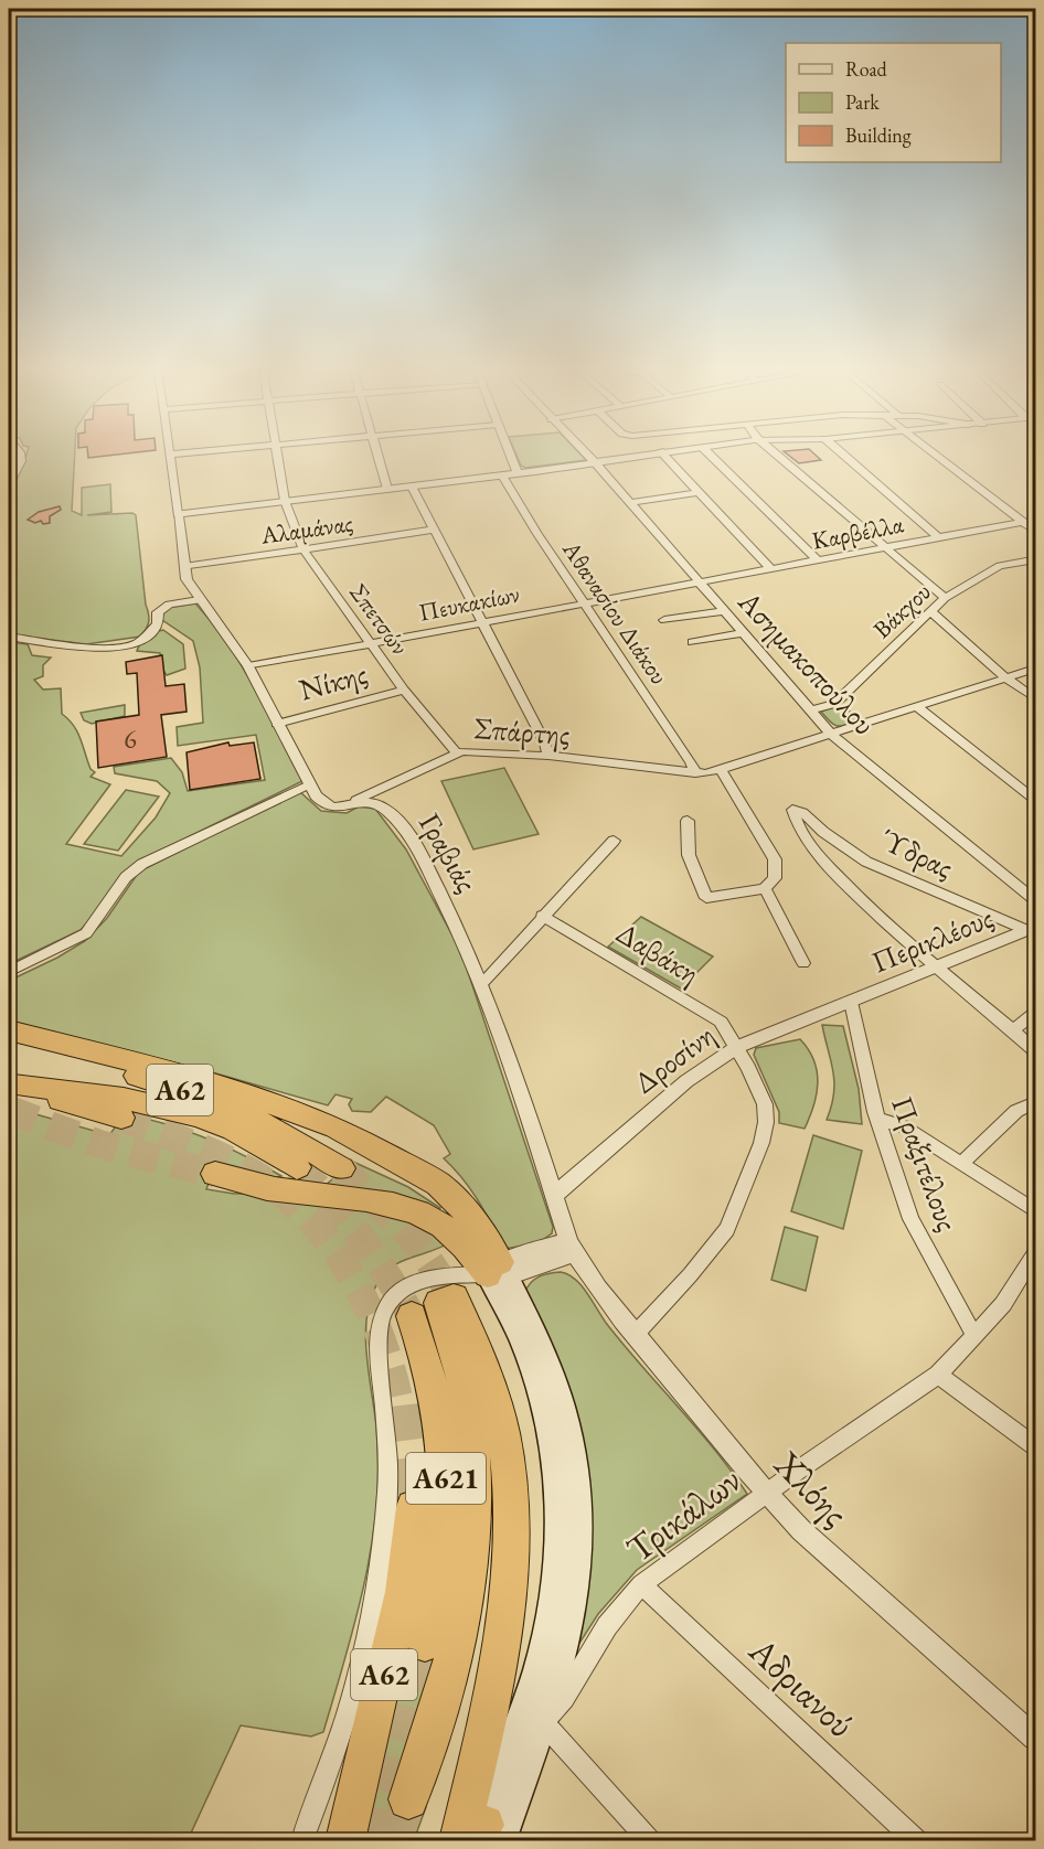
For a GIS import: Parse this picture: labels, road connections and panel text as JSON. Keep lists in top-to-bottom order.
{
  "streets": {
    "highway": ["Α62", "Α621"],
    "street": [
      "Αλαμάνας",
      "Καρβέλλα",
      "Πευκακίων",
      "Βάκχου",
      "Αθανασίου Διάκου",
      "Σπετσών",
      "Ασημακοπούλου",
      "Νίκης",
      "Σπάρτης",
      "Γραβιάς",
      "Ύδρας",
      "Περικλέους",
      "Δαβάκη",
      "Δροσίνη",
      "Πραξιτέλους",
      "Χλόης",
      "Τρικάλων",
      "Αδριανού"
    ]
  },
  "crossings": [
    ["Αλαμάνας", "Σπετσών"],
    ["Καρβέλλα", "Πευκακίων"],
    ["Καρβέλλα", "Ασημακοπούλου"],
    ["Πευκακίων", "Αθανασίου Διάκου"],
    ["Πευκακίων", "Σπετσών"],
    ["Πευκακίων", "Ασημακοπούλου"],
    ["Βάκχου", "Ασημακοπούλου"],
    ["Αθανασίου Διάκου", "Σπάρτης"],
    ["Σπετσών", "Νίκης"],
    ["Σπετσών", "Σπάρτης"],
    ["Ασημακοπούλου", "Σπάρτης"],
    ["Σπάρτης", "Γραβιάς"],
    ["Γραβιάς", "Δροσίνη"],
    ["Γραβιάς", "Χλόης"],
    ["Ύδρας", "Περικλέους"],
    ["Περικλέους", "Δροσίνη"],
    ["Περικλέους", "Πραξιτέλους"],
    ["Δαβάκη", "Δροσίνη"],
    ["Δαβάκη", "Χλόης"],
    ["Δροσίνη", "Πραξιτέλους"],
    ["Πραξιτέλους", "Τρικάλων"],
    ["Χλόης", "Τρικάλων"],
    ["Τρικάλων", "Αδριανού"]
  ],
  "house_numbers": ["6"],
  "legend": ["Road", "Park", "Building"]
}
